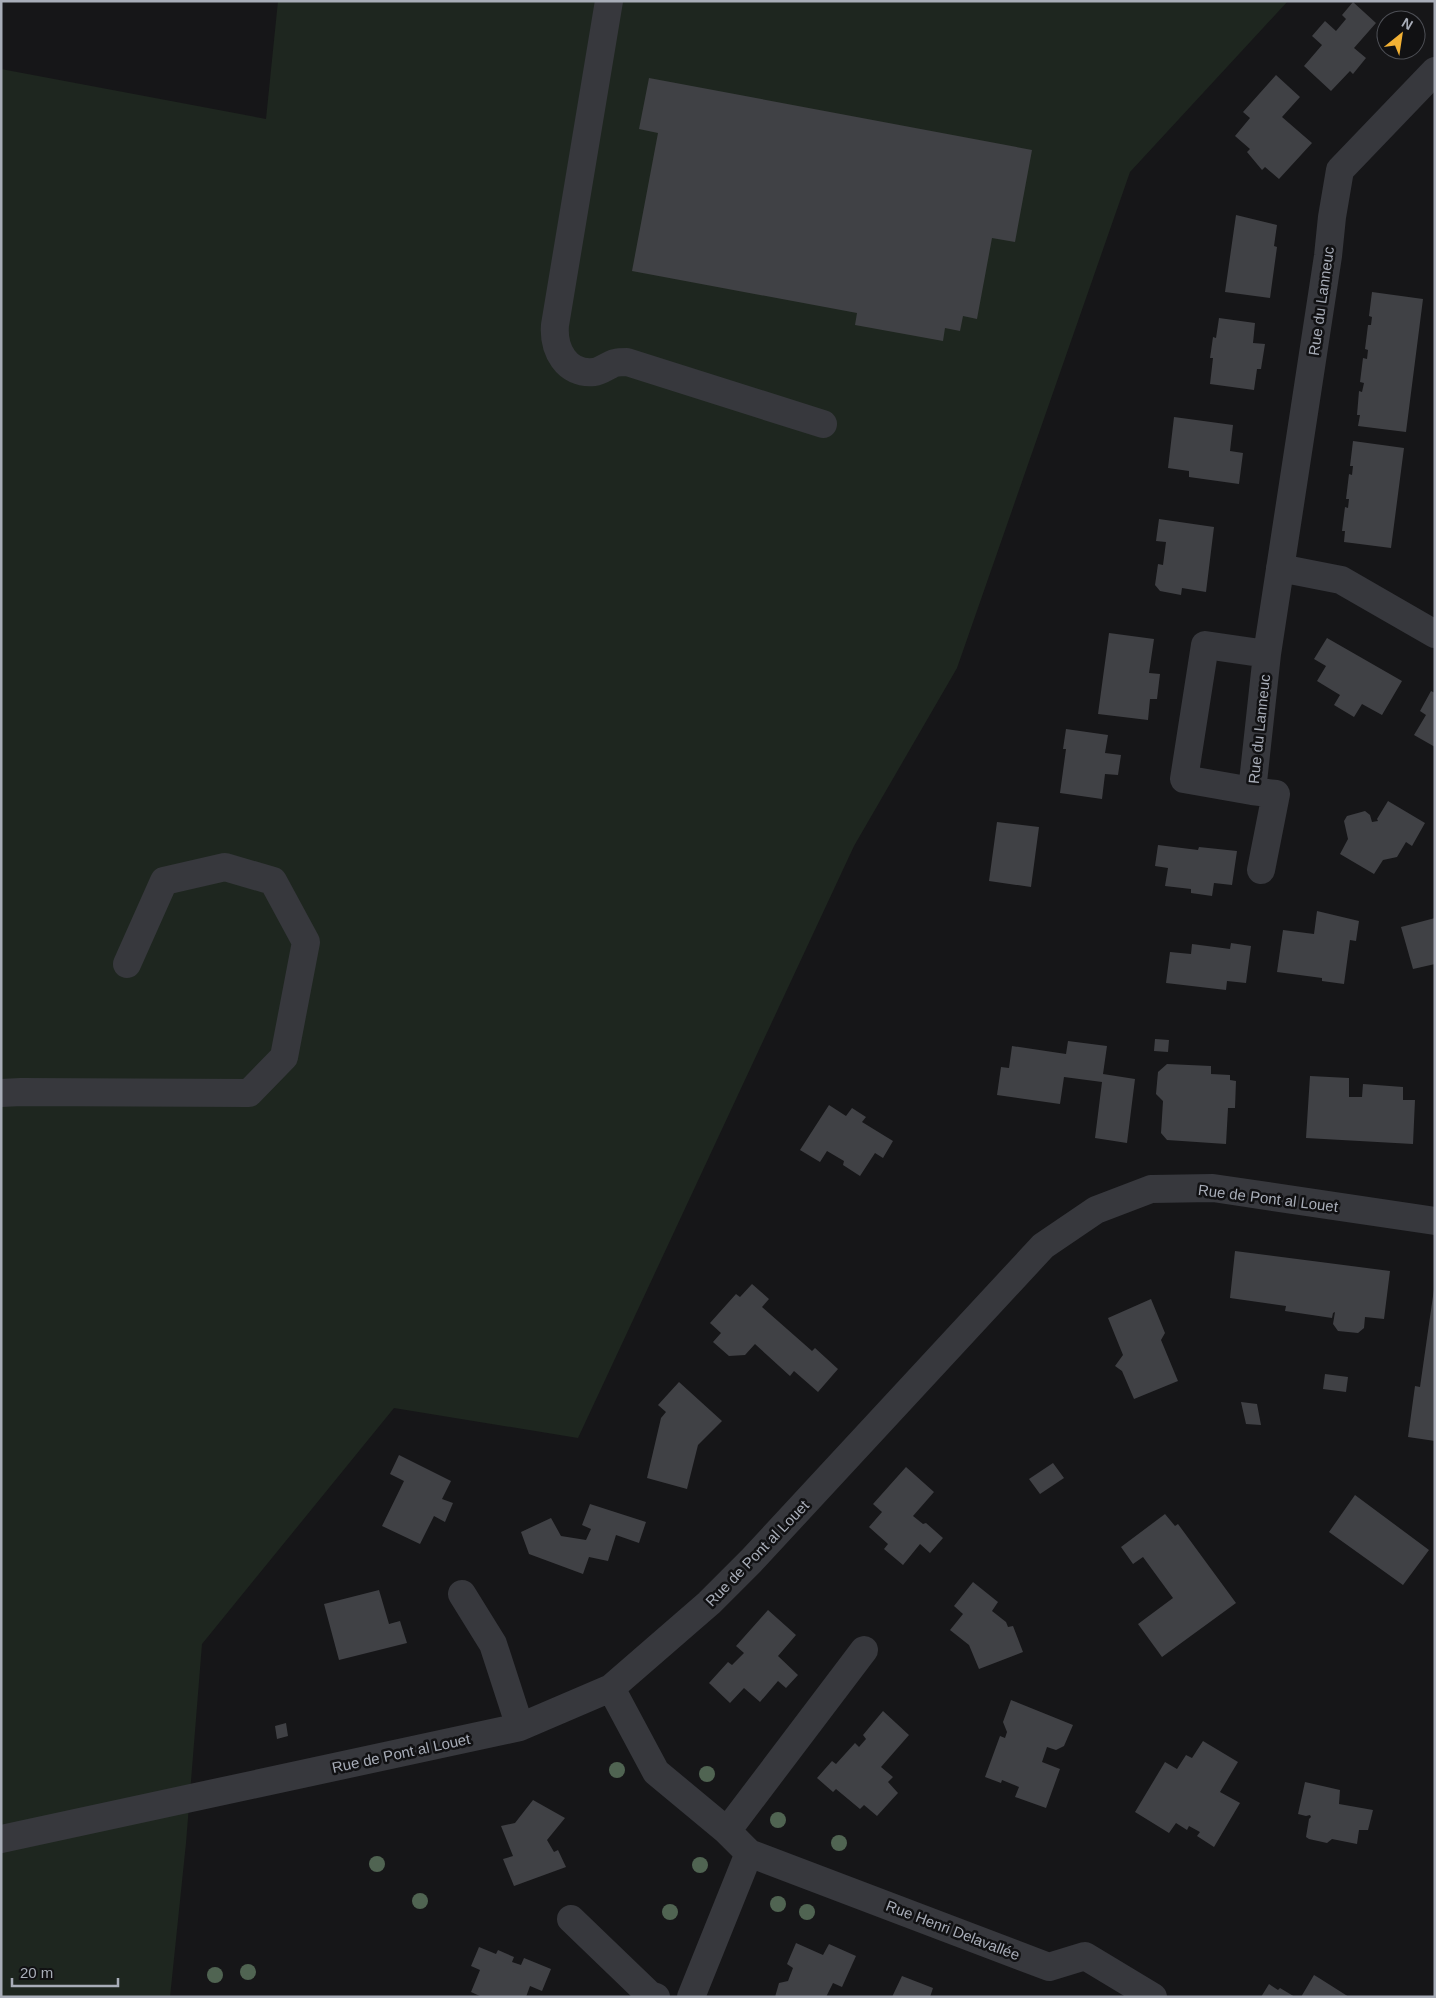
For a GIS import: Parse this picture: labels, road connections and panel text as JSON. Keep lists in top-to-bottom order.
{
  "streets": {
    "street": ["Rue du Lanneuc", "Rue de Pont al Louet", "Rue Henri Delavallée"]
  },
  "crossings": [
    ["Rue de Pont al Louet", "Rue Henri Delavallée"]
  ],
  "scale_bar": "20 m",
  "north": "top right"
}
